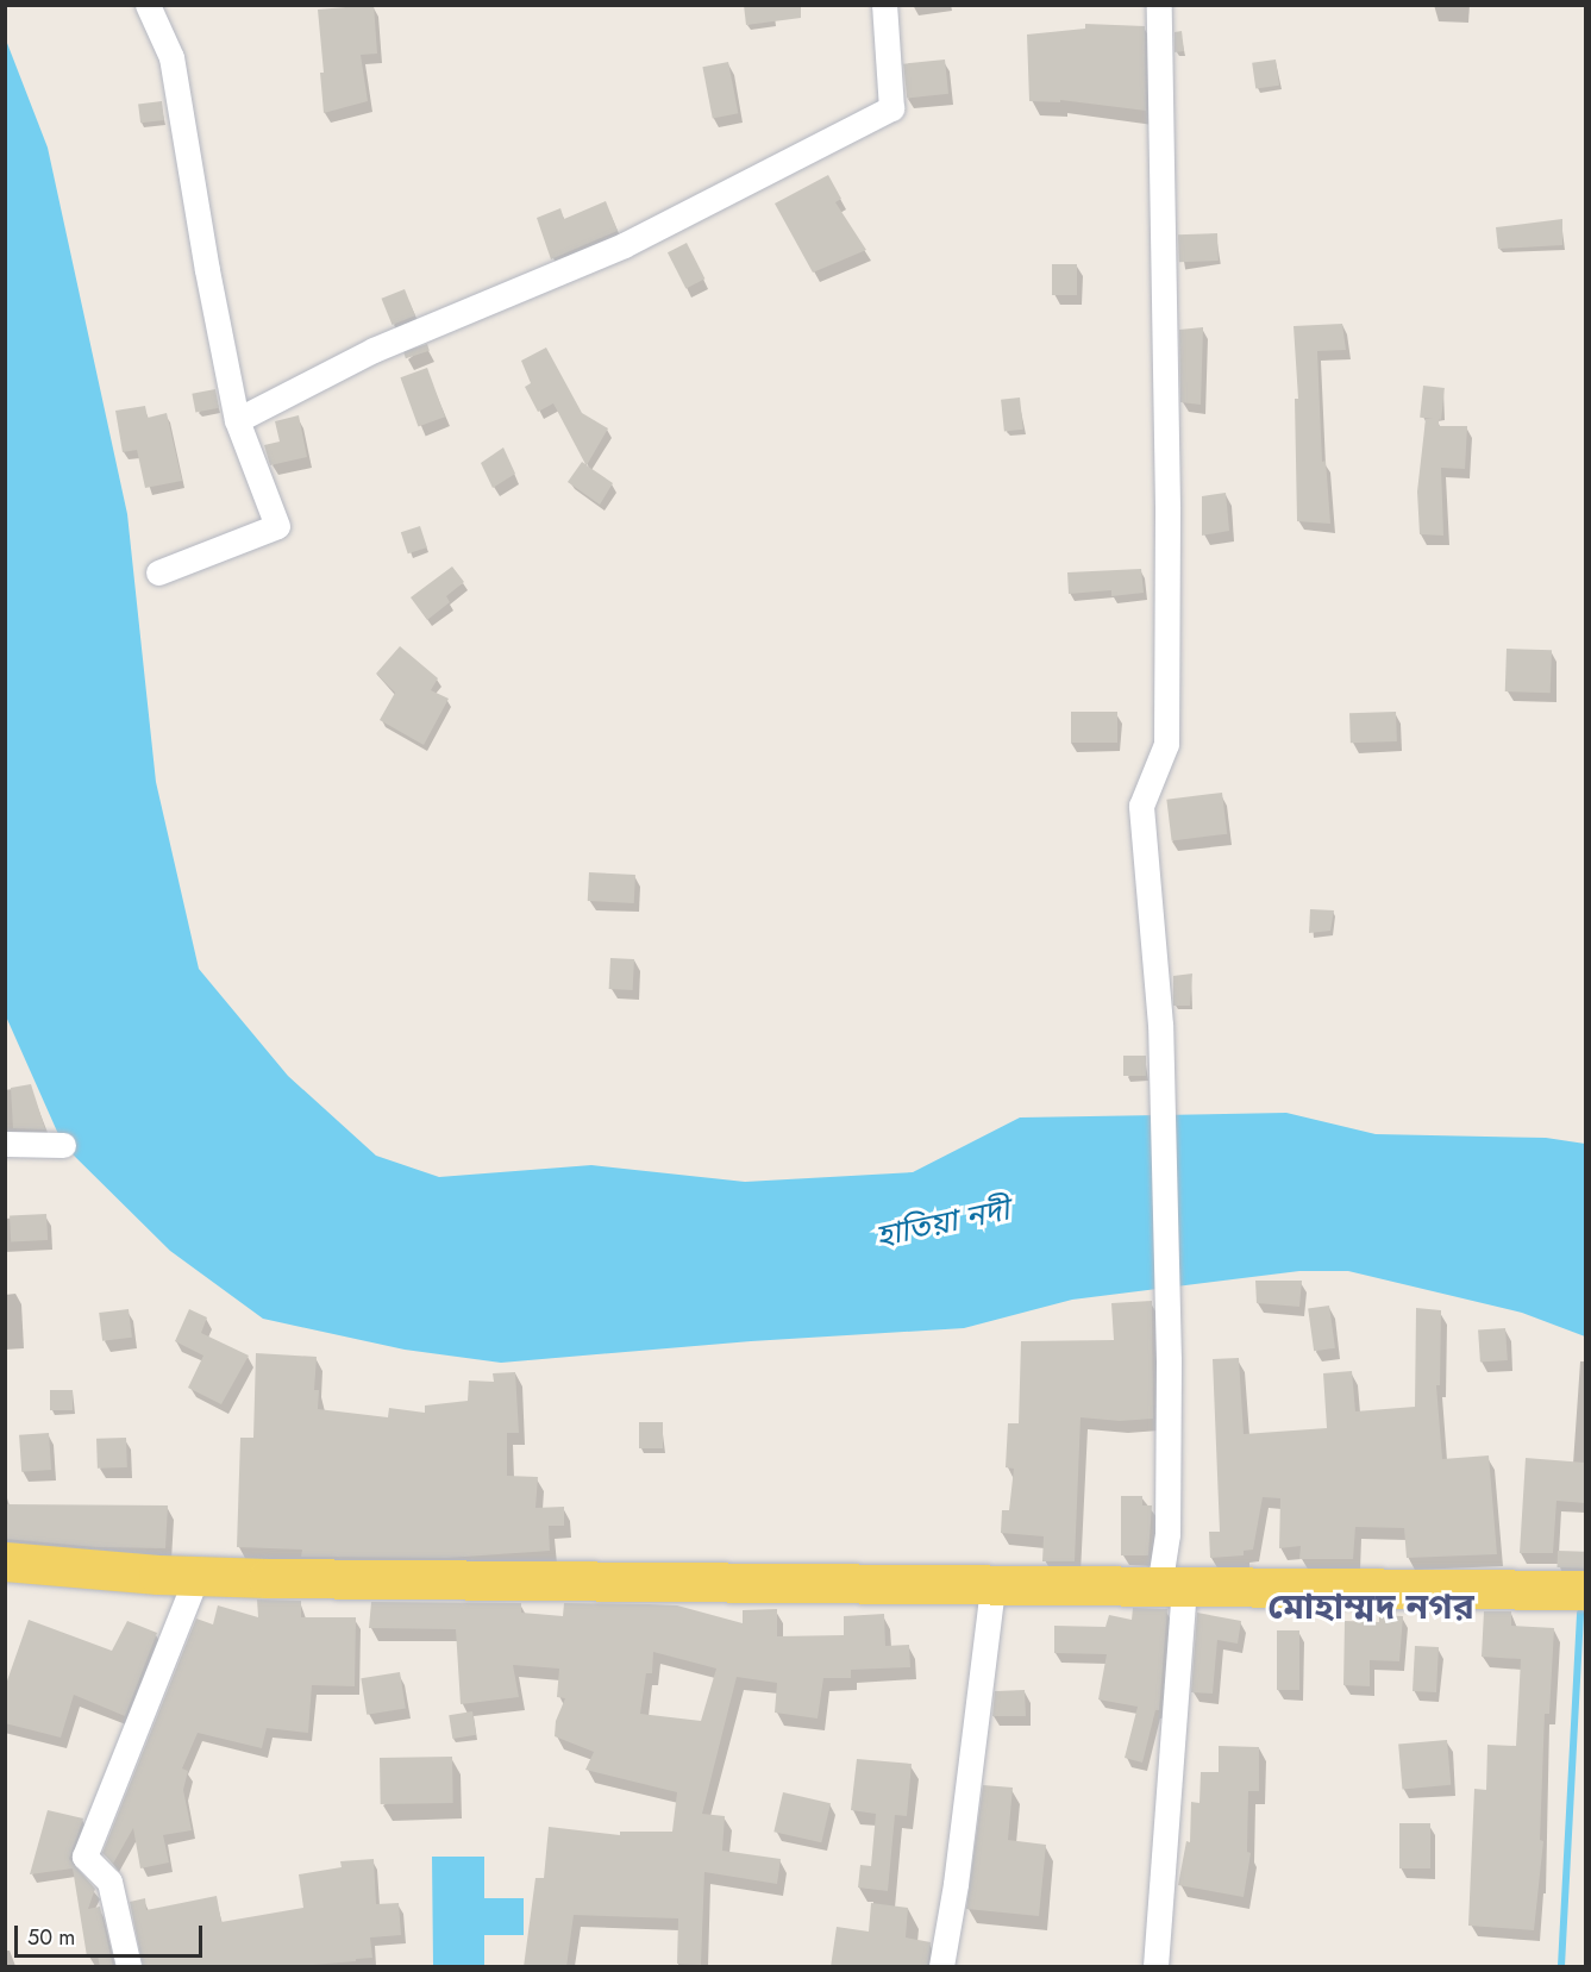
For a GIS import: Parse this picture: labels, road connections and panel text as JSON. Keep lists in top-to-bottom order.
{
  "districts": ["মোহাম্মদ নগর"],
  "water": ["হাতিয়া নদী"],
  "scale_bar": "50 m"
}
